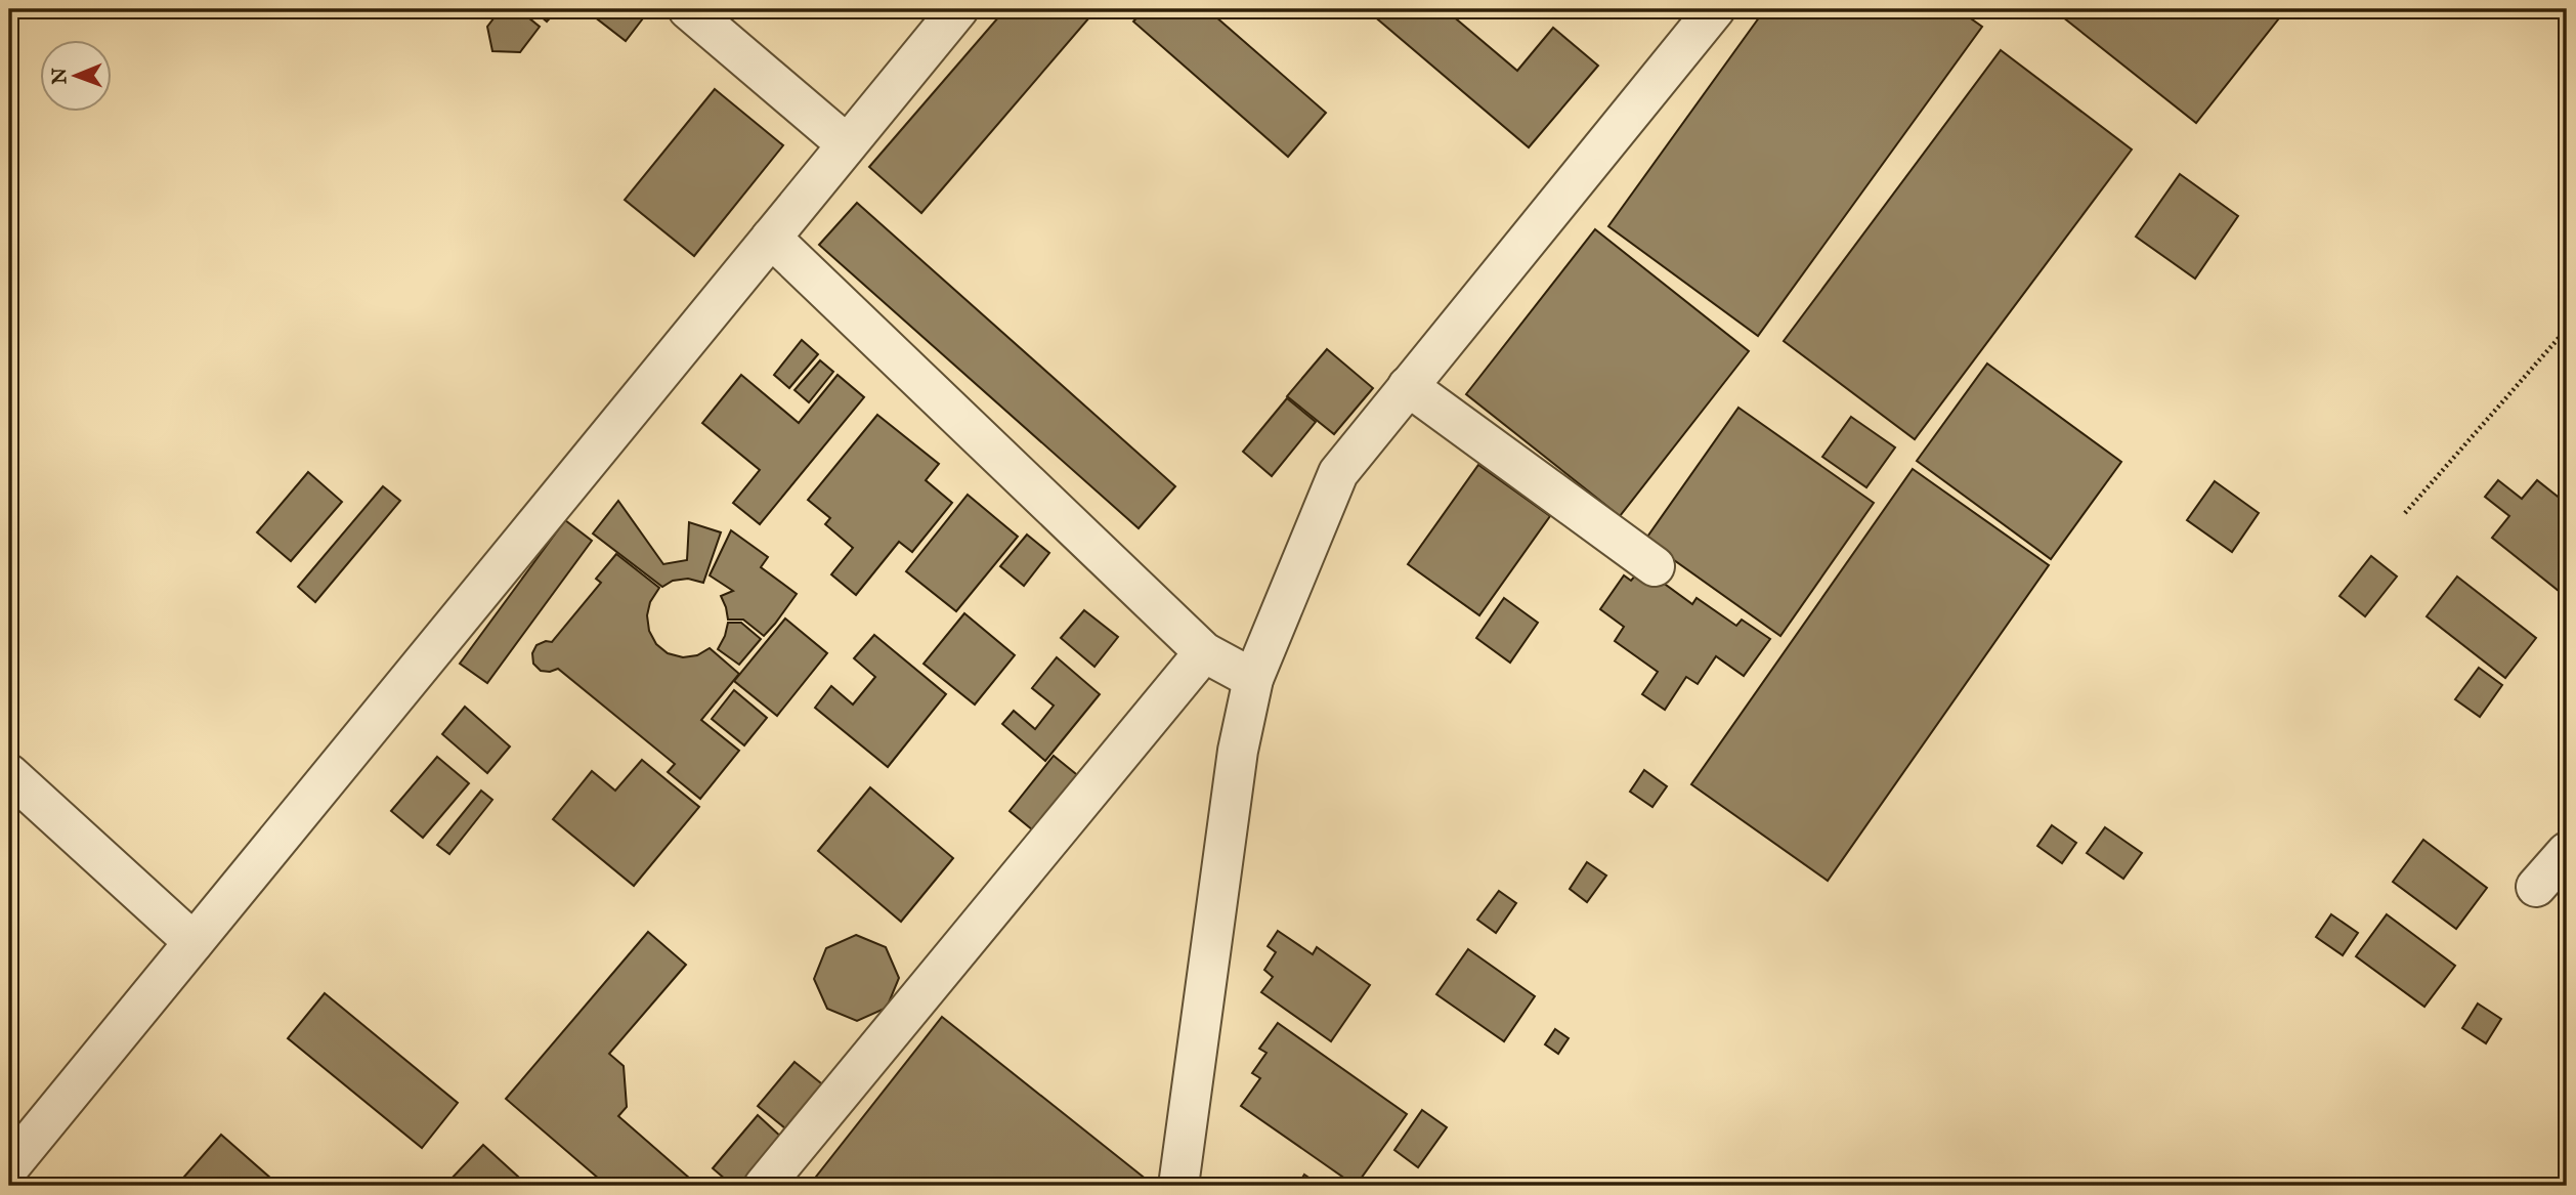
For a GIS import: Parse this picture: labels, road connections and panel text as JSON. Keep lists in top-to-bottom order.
{
  "north": "left"
}
